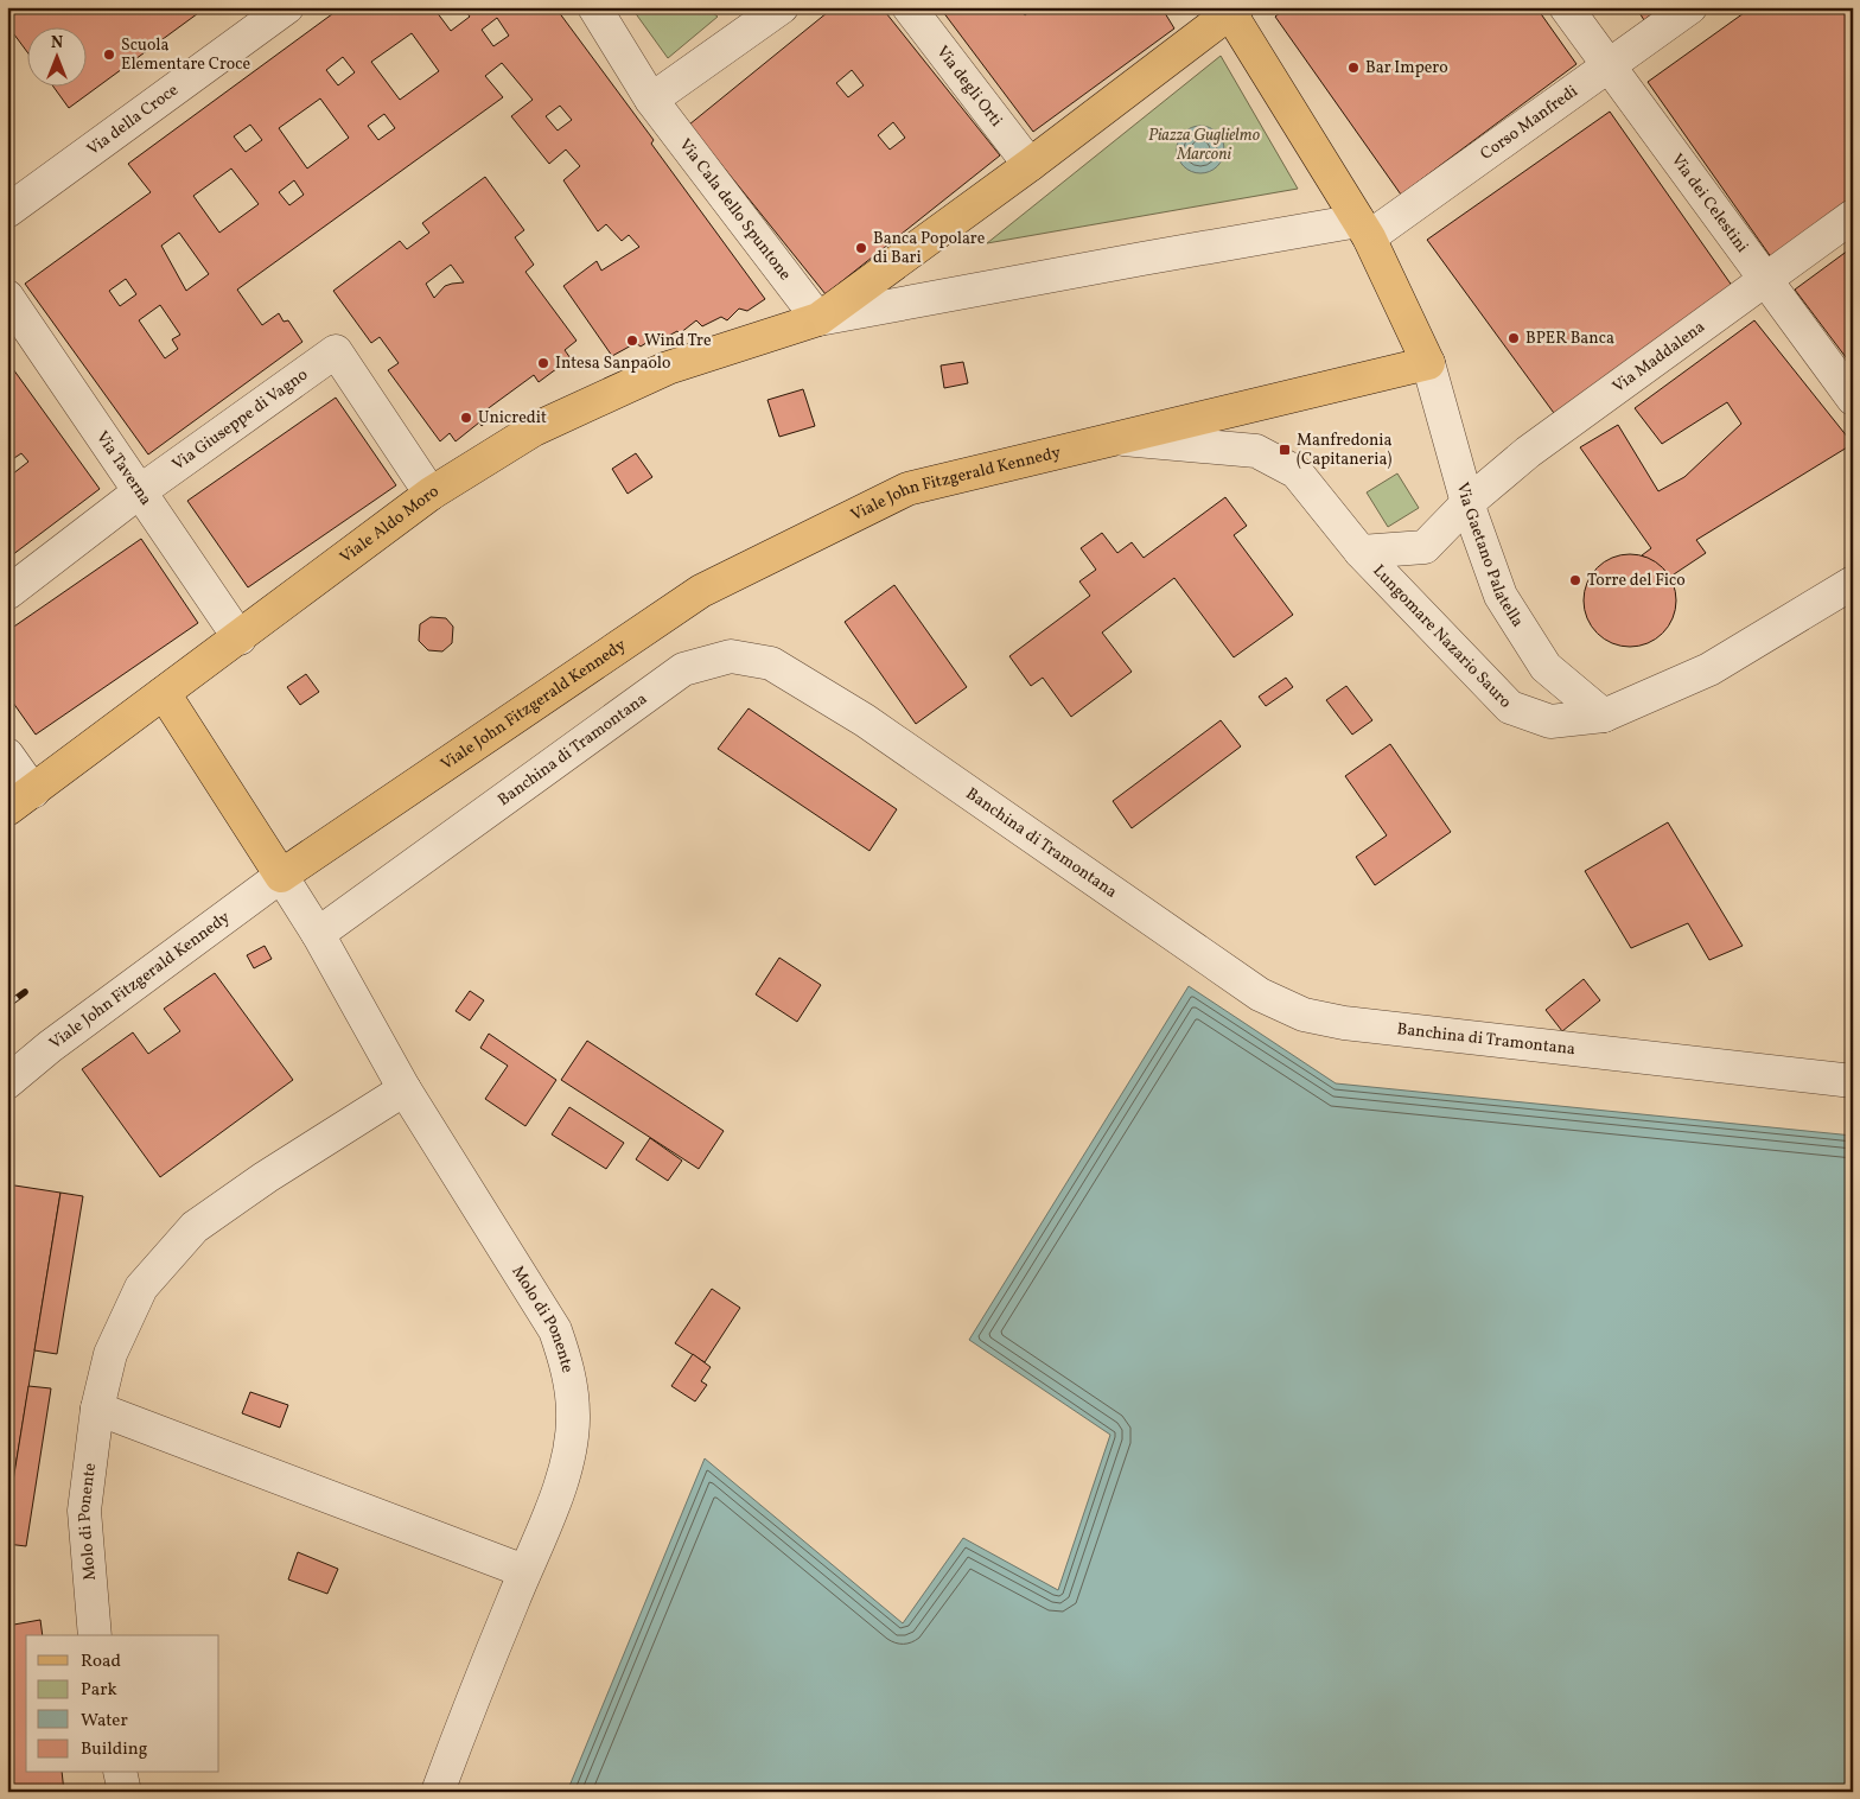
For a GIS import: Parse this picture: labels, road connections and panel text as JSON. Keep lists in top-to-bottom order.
{
  "streets": {
    "main road": ["Viale John Fitzgerald Kennedy", "Viale Aldo Moro"],
    "street": [
      "Via degli Orti",
      "Via della Croce",
      "Corso Manfredi",
      "Via dei Celestini",
      "Via Cala dello Spuntone",
      "Via Maddalena",
      "Via Giuseppe di Vagno",
      "Via Taverna",
      "Via Gaetano Palatella",
      "Lungomare Nazario Sauro",
      "Banchina di Tramontana",
      "Molo di Ponente"
    ]
  },
  "crossings": [
    ["Corso Manfredi", "Via dei Celestini"],
    ["Via dei Celestini", "Via Maddalena"],
    ["Via Cala dello Spuntone", "Viale Aldo Moro"],
    ["Via Maddalena", "Via Gaetano Palatella"],
    ["Via Maddalena", "Lungomare Nazario Sauro"],
    ["Via Giuseppe di Vagno", "Via Taverna"],
    ["Via Giuseppe di Vagno", "Viale Aldo Moro"],
    ["Via Taverna", "Viale Aldo Moro"],
    ["Viale John Fitzgerald Kennedy", "Lungomare Nazario Sauro"],
    ["Viale John Fitzgerald Kennedy", "Molo di Ponente"],
    ["Via Gaetano Palatella", "Lungomare Nazario Sauro"],
    ["Banchina di Tramontana", "Molo di Ponente"]
  ],
  "parks": ["Piazza Guglielmo Marconi"],
  "places": {
    "other": [
      "Scuola Elementare Croce",
      "Bar Impero",
      "Banca Popolare di Bari",
      "BPER Banca",
      "Wind Tre",
      "Intesa Sanpaolo",
      "Unicredit",
      "Torre del Fico"
    ],
    "transit": ["Manfredonia (Capitaneria)"]
  },
  "legend": [
    "Road",
    "Park",
    "Water",
    "Building"
  ],
  "north": "top"
}
